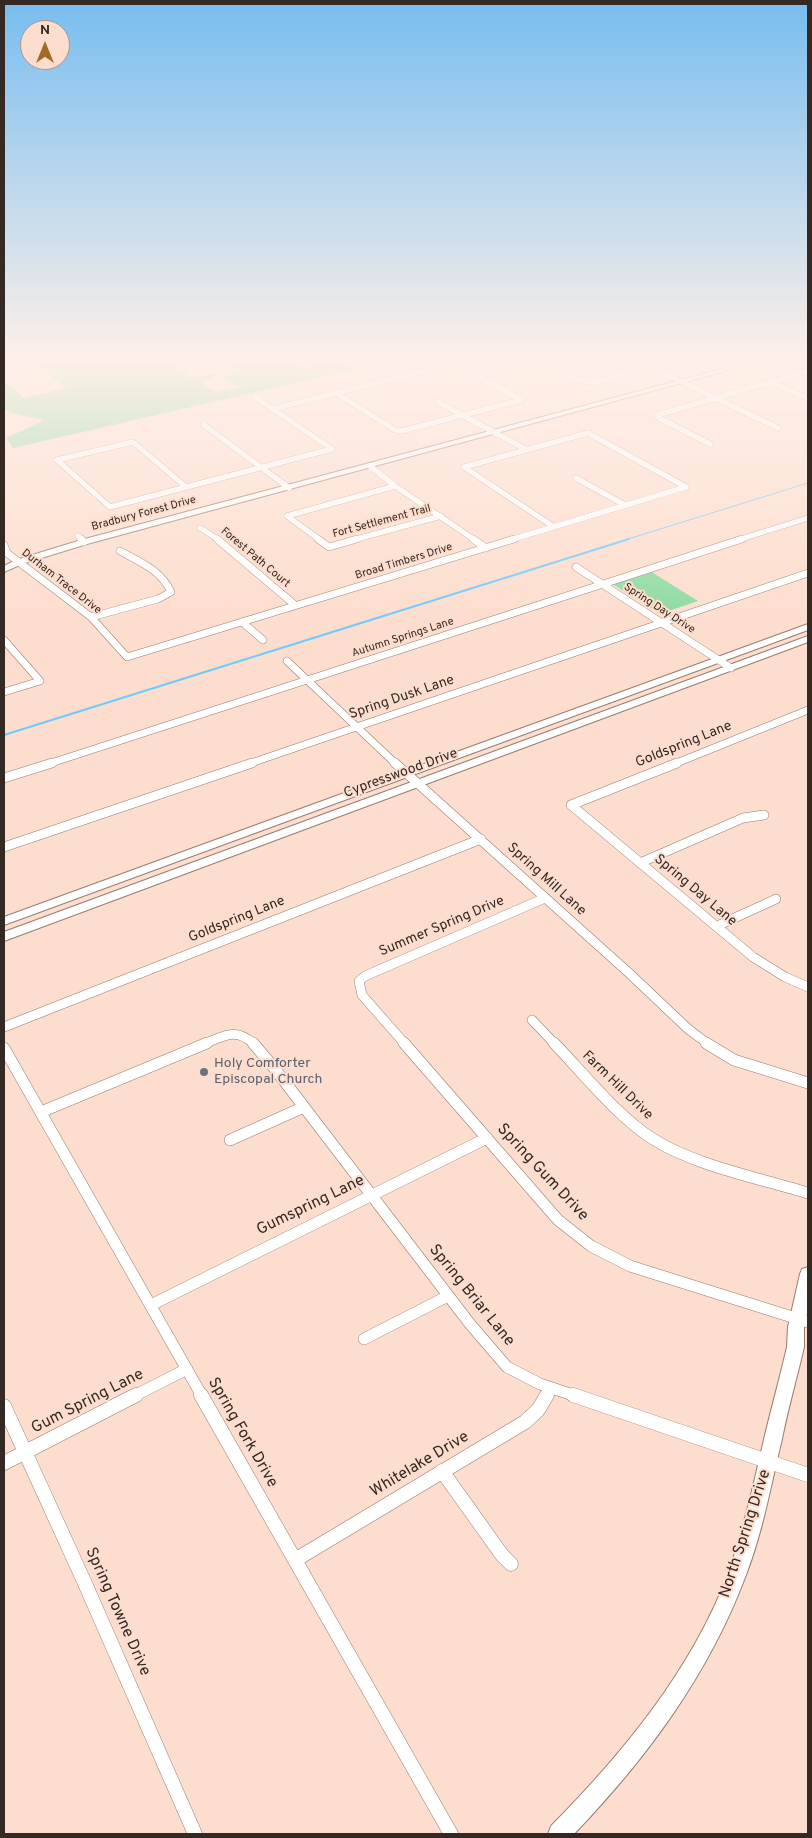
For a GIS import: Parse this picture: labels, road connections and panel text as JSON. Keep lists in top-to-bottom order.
{
  "streets": {
    "main road": ["Bradbury Forest Drive", "Cypresswood Drive", "North Spring Drive"],
    "street": [
      "Fort Settlement Trail",
      "Forest Path Court",
      "Broad Timbers Drive",
      "Durham Trace Drive",
      "Spring Day Drive",
      "Autumn Springs Lane",
      "Spring Dusk Lane",
      "Goldspring Lane",
      "Spring Mill Lane",
      "Spring Day Lane",
      "Summer Spring Drive",
      "Farm Hill Drive",
      "Spring Gum Drive",
      "Gumspring Lane",
      "Spring Briar Lane",
      "Gum Spring Lane",
      "Spring Fork Drive",
      "Whitelake Drive",
      "Spring Towne Drive"
    ]
  },
  "crossings": [
    ["Bradbury Forest Drive", "Durham Trace Drive"],
    ["Forest Path Court", "Broad Timbers Drive"],
    ["Broad Timbers Drive", "Durham Trace Drive"],
    ["Spring Day Drive", "Autumn Springs Lane"],
    ["Spring Day Drive", "Spring Dusk Lane"],
    ["Spring Day Drive", "Cypresswood Drive"],
    ["Autumn Springs Lane", "Spring Mill Lane"],
    ["Spring Dusk Lane", "Spring Mill Lane"],
    ["Goldspring Lane", "Spring Mill Lane"],
    ["Goldspring Lane", "Spring Day Lane"],
    ["Cypresswood Drive", "Spring Mill Lane"],
    ["Spring Mill Lane", "Summer Spring Drive"],
    ["Summer Spring Drive", "Spring Gum Drive"],
    ["Spring Gum Drive", "Gumspring Lane"],
    ["Spring Gum Drive", "North Spring Drive"],
    ["Gumspring Lane", "Spring Briar Lane"],
    ["Gumspring Lane", "Spring Fork Drive"],
    ["Spring Briar Lane", "Spring Fork Drive"],
    ["Spring Briar Lane", "Whitelake Drive"],
    ["Spring Briar Lane", "North Spring Drive"],
    ["Gum Spring Lane", "Spring Fork Drive"],
    ["Gum Spring Lane", "Spring Towne Drive"],
    ["Spring Fork Drive", "Whitelake Drive"]
  ],
  "places": ["Holy Comforter Episcopal Church"],
  "north": "top"
}
